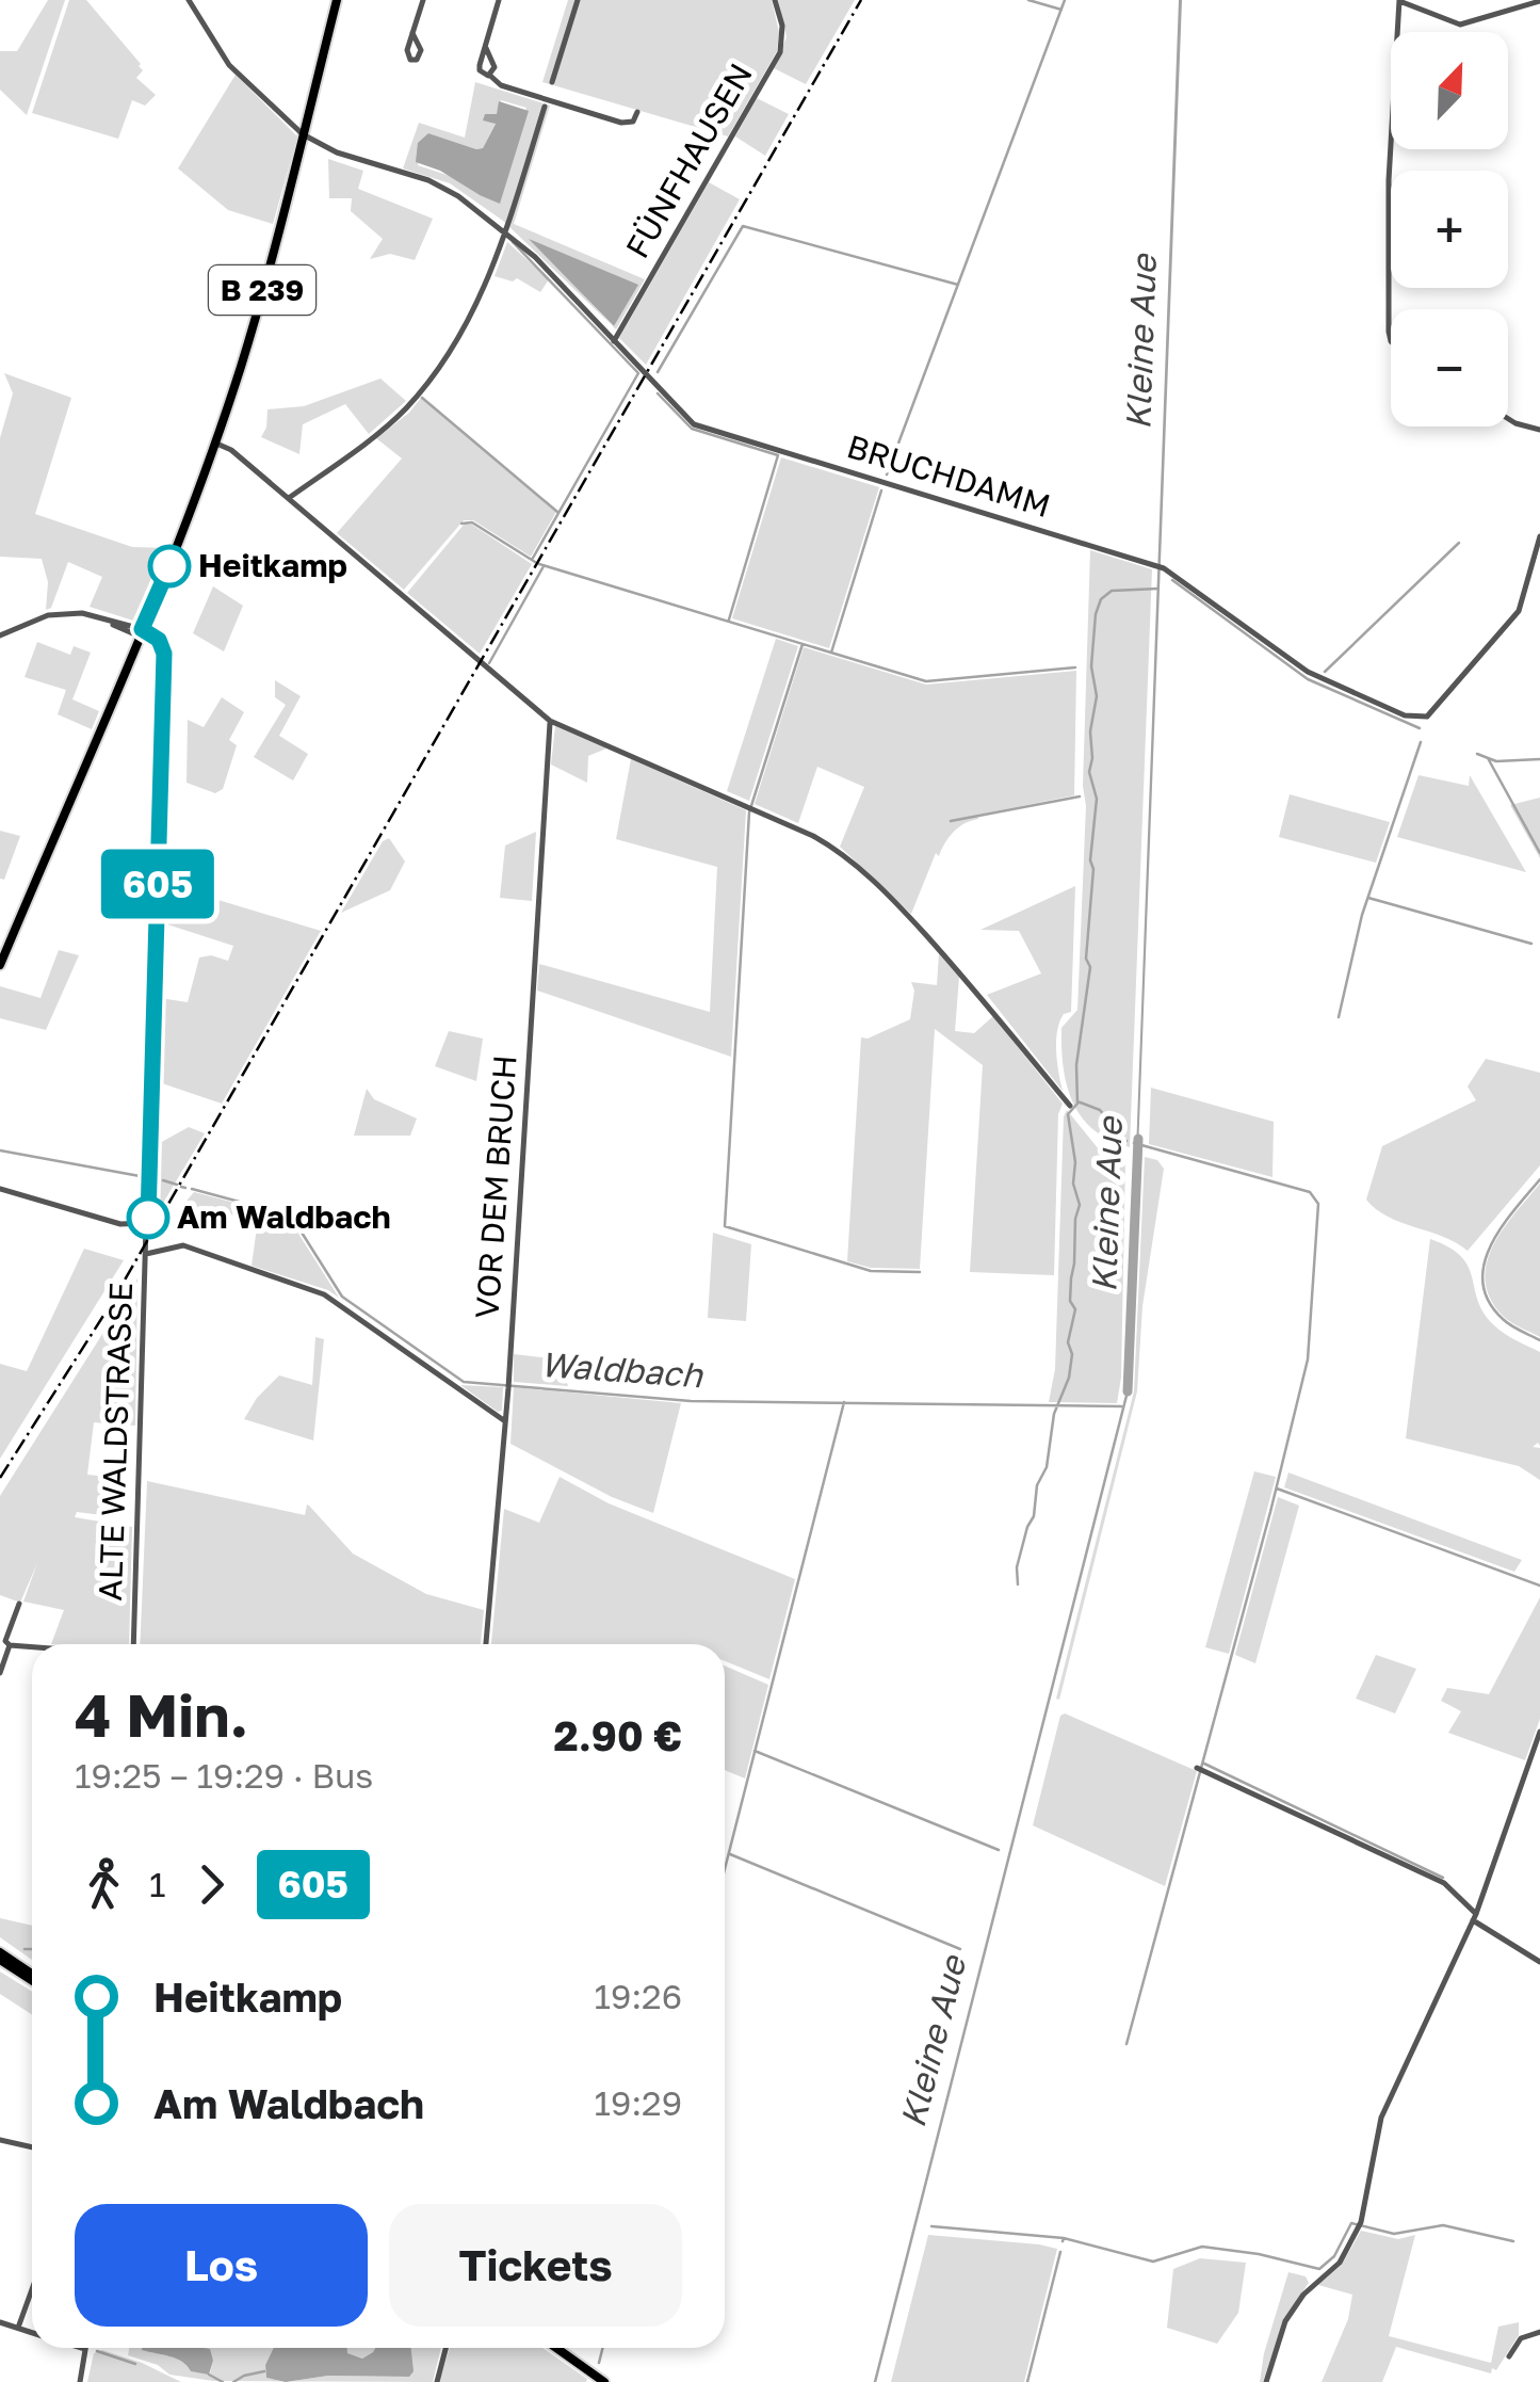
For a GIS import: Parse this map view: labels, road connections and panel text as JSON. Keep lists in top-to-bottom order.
{
  "streets": {
    "main road": ["B 239"],
    "street": [
      "FÜNFHAUSEN",
      "BRUCHDAMM",
      "VOR DEM BRUCH",
      "ALTE WALDSTRASSE"
    ]
  },
  "crossings": [
    ["FÜNFHAUSEN", "BRUCHDAMM"],
    ["B 239", "BRUCHDAMM"],
    ["B 239", "ALTE WALDSTRASSE"]
  ],
  "water": ["Kleine Aue", "Waldbach"],
  "places": ["Heitkamp", "Am Waldbach"],
  "lines": ["bus line 605"],
  "north": "top right",
  "page": {
    "on_map": "605",
    "map_buttons": ["+", "−"],
    "heading": ["4 Min.", "19:25 – 19:29 · Bus", "2.90 €"],
    "legs": ["1", "605"],
    "list": [
      {
        "name": "Heitkamp",
        "value": "19:26"
      },
      {
        "name": "Am Waldbach",
        "value": "19:29"
      }
    ],
    "buttons": ["Los", "Tickets"]
  }
}
